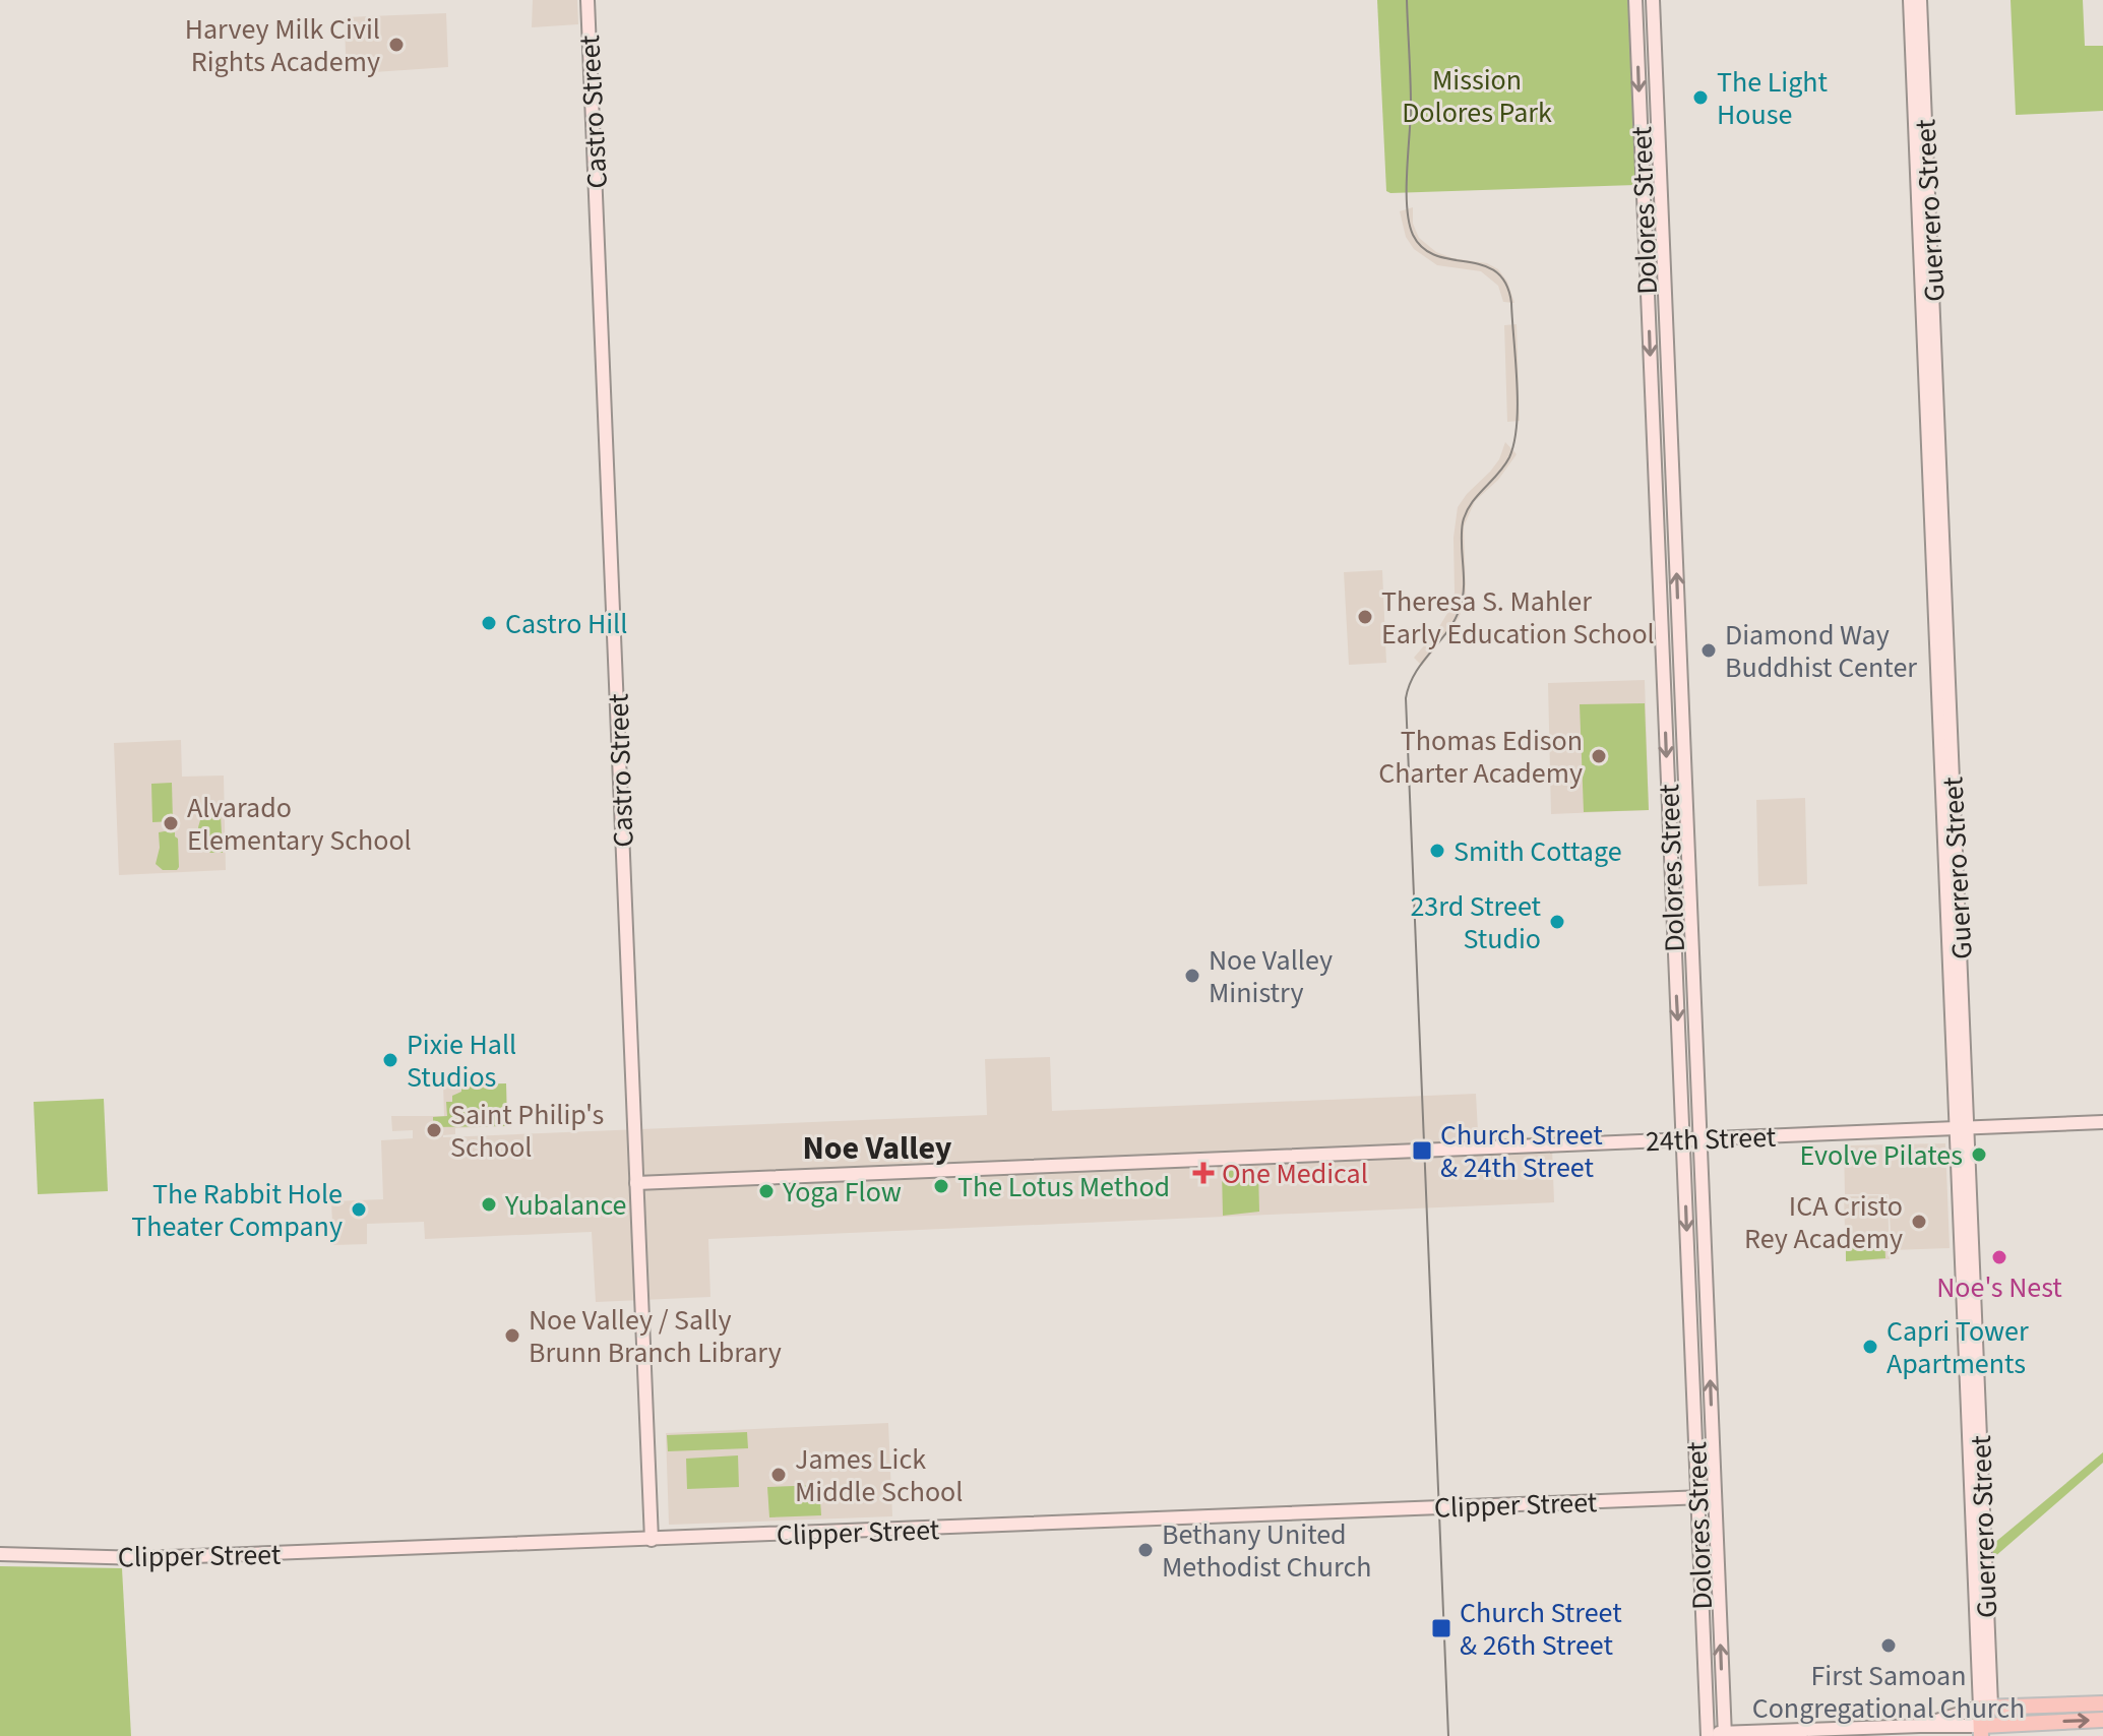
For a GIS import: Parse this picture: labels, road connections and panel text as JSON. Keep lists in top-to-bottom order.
{
  "streets": {
    "main road": [
      "Castro Street",
      "Dolores Street",
      "Guerrero Street",
      "24th Street",
      "Clipper Street"
    ]
  },
  "crossings": [
    ["Castro Street", "24th Street"],
    ["Castro Street", "Clipper Street"],
    ["Dolores Street", "24th Street"],
    ["Dolores Street", "Clipper Street"],
    ["Guerrero Street", "24th Street"]
  ],
  "districts": ["Noe Valley"],
  "parks": ["Mission Dolores Park"],
  "places": {
    "other": [
      "Harvey Milk Civil Rights Academy",
      "The Light House",
      "Theresa S. Mahler Early Education School",
      "Castro Hill",
      "Diamond Way Buddhist Center",
      "Thomas Edison Charter Academy",
      "Alvarado Elementary School",
      "Smith Cottage",
      "23rd Street Studio",
      "Noe Valley Ministry",
      "Pixie Hall Studios",
      "Saint Philip's School",
      "Evolve Pilates",
      "The Lotus Method",
      "Yoga Flow",
      "Yubalance",
      "The Rabbit Hole Theater Company",
      "ICA Cristo Rey Academy",
      "Noe's Nest",
      "Noe Valley / Sally Brunn Branch Library",
      "Capri Tower Apartments",
      "James Lick Middle School",
      "Bethany United Methodist Church",
      "First Samoan Congregational Church"
    ],
    "transit": ["Church Street & 24th Street", "Church Street & 26th Street"],
    "health": ["One Medical"]
  }
}
